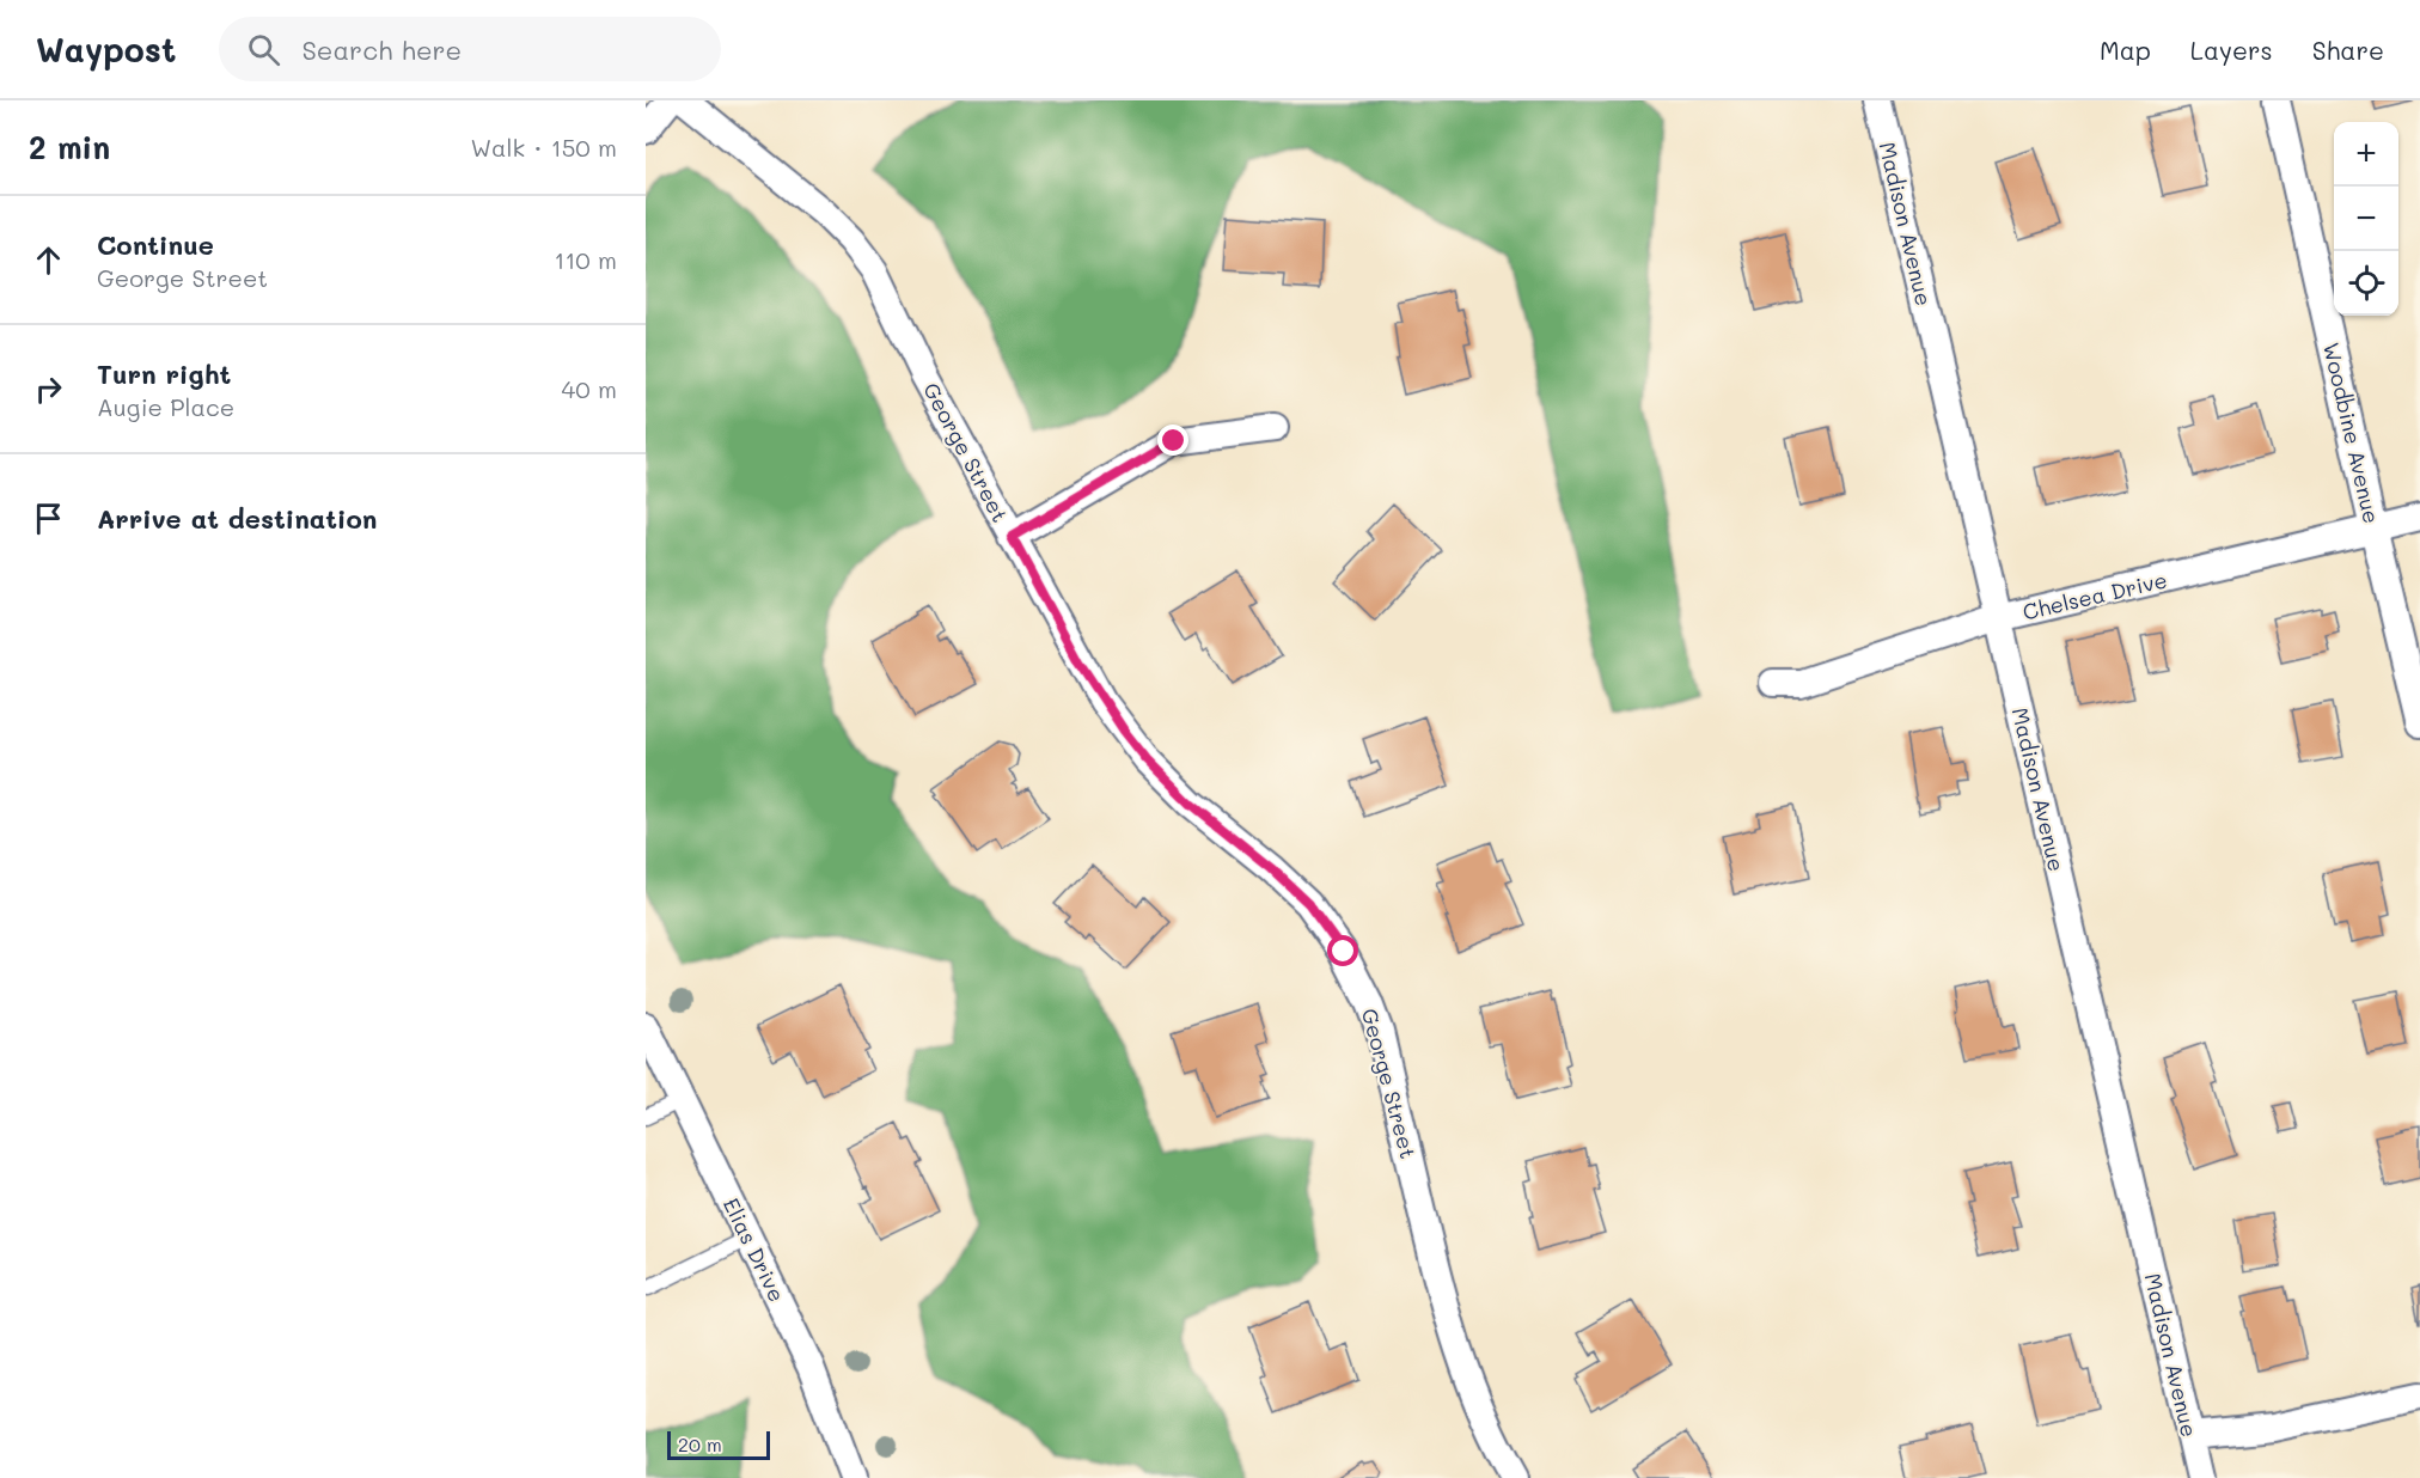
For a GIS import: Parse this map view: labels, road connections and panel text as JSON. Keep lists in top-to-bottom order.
{
  "streets": {
    "street": [
      "Madison Avenue",
      "Woodbine Avenue",
      "George Street",
      "Chelsea Drive",
      "Elias Drive"
    ]
  },
  "crossings": [
    ["Madison Avenue", "Chelsea Drive"],
    ["Woodbine Avenue", "Chelsea Drive"]
  ],
  "scale_bar": "20 m",
  "page": {
    "header": "Waypost",
    "search": "Search here",
    "nav": ["Map", "Layers", "Share"],
    "heading": ["2 min", "Walk · 150 m"],
    "map_buttons": ["+", "−"],
    "list": [
      ["Continue", "George Street", "110 m"],
      ["Turn right", "Augie Place", "40 m"],
      "Arrive at destination"
    ],
    "scale": "20 m"
  }
}
